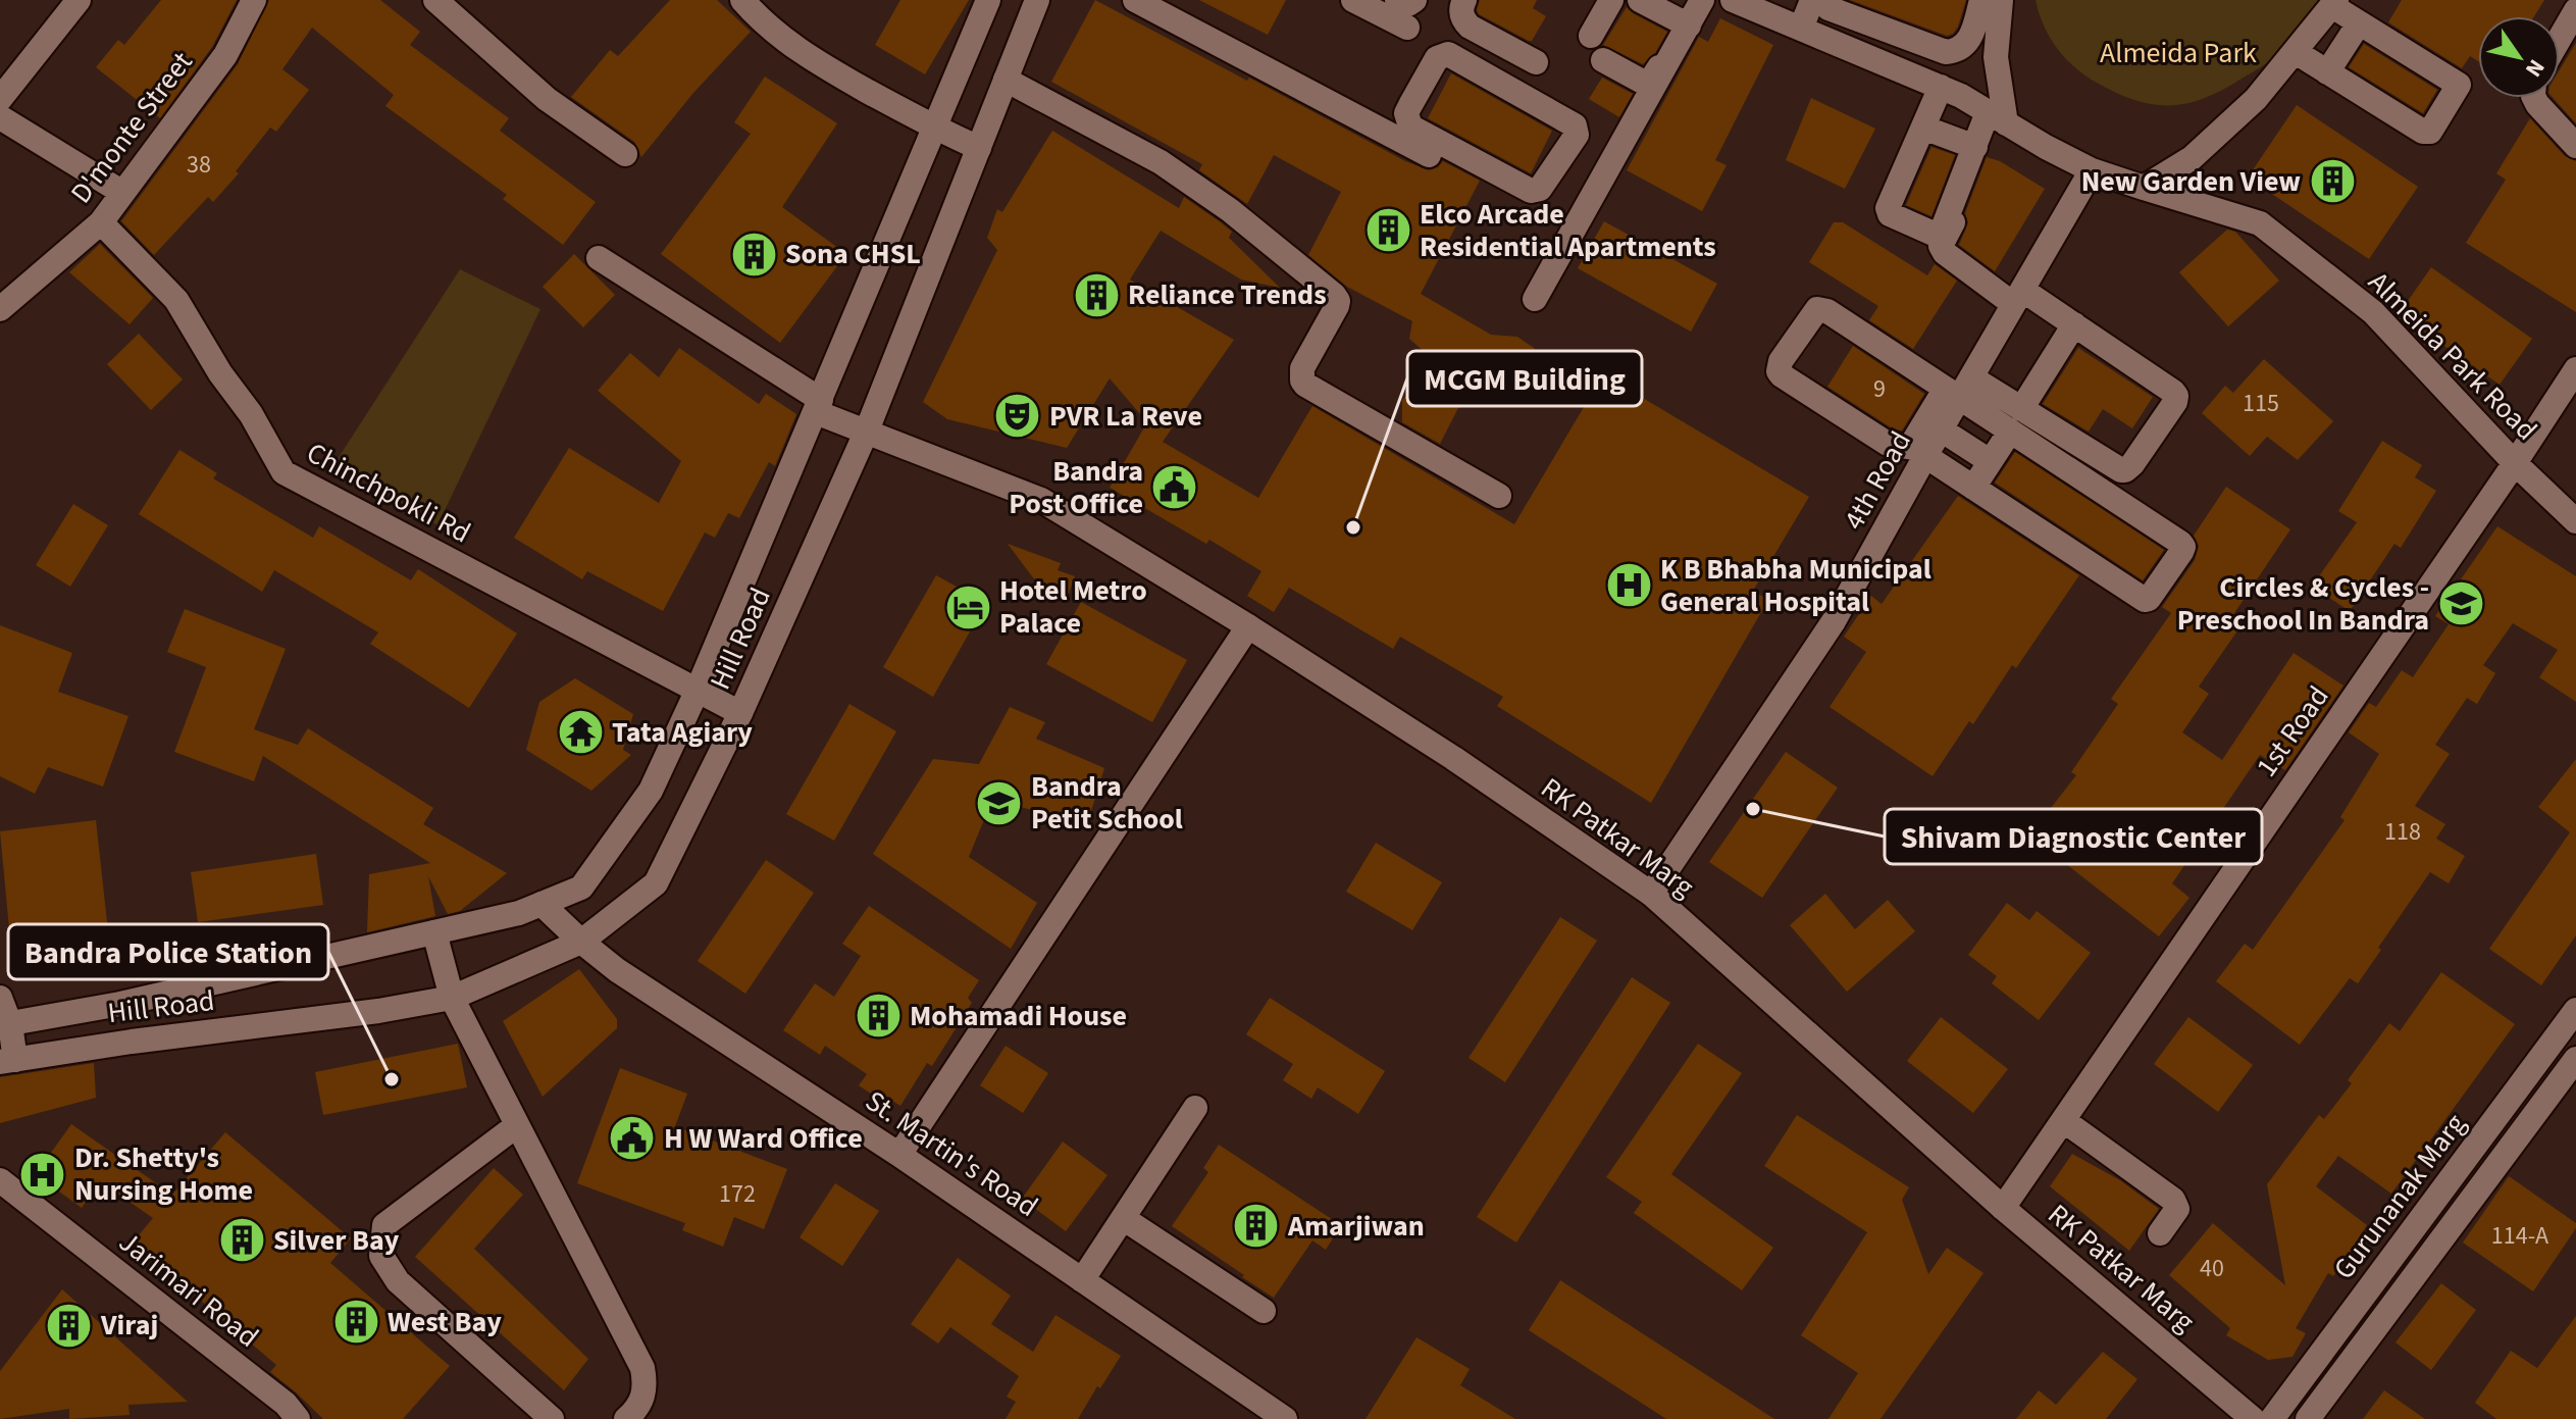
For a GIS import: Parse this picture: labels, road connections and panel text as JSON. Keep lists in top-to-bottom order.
{
  "streets": {
    "street": [
      "D'monte Street",
      "Almeida Park Road",
      "4th Road",
      "Chinchpokli Rd",
      "Hill Road",
      "1st Road",
      "RK Patkar Marg",
      "St. Martin's Road",
      "Gurunanak Marg",
      "Jarimari Road"
    ]
  },
  "crossings": [
    ["D'monte Street", "Chinchpokli Rd"],
    ["Almeida Park Road", "4th Road"],
    ["Almeida Park Road", "1st Road"],
    ["4th Road", "RK Patkar Marg"],
    ["Chinchpokli Rd", "Hill Road"],
    ["Hill Road", "RK Patkar Marg"],
    ["Hill Road", "St. Martin's Road"],
    ["1st Road", "RK Patkar Marg"],
    ["RK Patkar Marg", "Gurunanak Marg"]
  ],
  "parks": ["Almeida Park"],
  "places": {
    "building": [
      "New Garden View",
      "Elco Arcade Residential Apartments",
      "Sona CHSL",
      "Reliance Trends",
      "Mohamadi House",
      "Amarjiwan",
      "Silver Bay",
      "West Bay",
      "Viraj"
    ],
    "theatre": ["PVR La Reve"],
    "public building": ["Bandra Post Office", "H W Ward Office"],
    "other": ["MCGM Building", "Shivam Diagnostic Center", "Bandra Police Station"],
    "hospital": ["K B Bhabha Municipal General Hospital", "Dr. Shetty's Nursing Home"],
    "school or university": ["Circles & Cycles - Preschool In Bandra", "Bandra Petit School"],
    "hotel": ["Hotel Metro Palace"],
    "temple": ["Tata Agiary"]
  },
  "house_numbers": [
    "38",
    "9",
    "115",
    "118",
    "172",
    "114-A",
    "40"
  ],
  "north": "bottom right"
}
